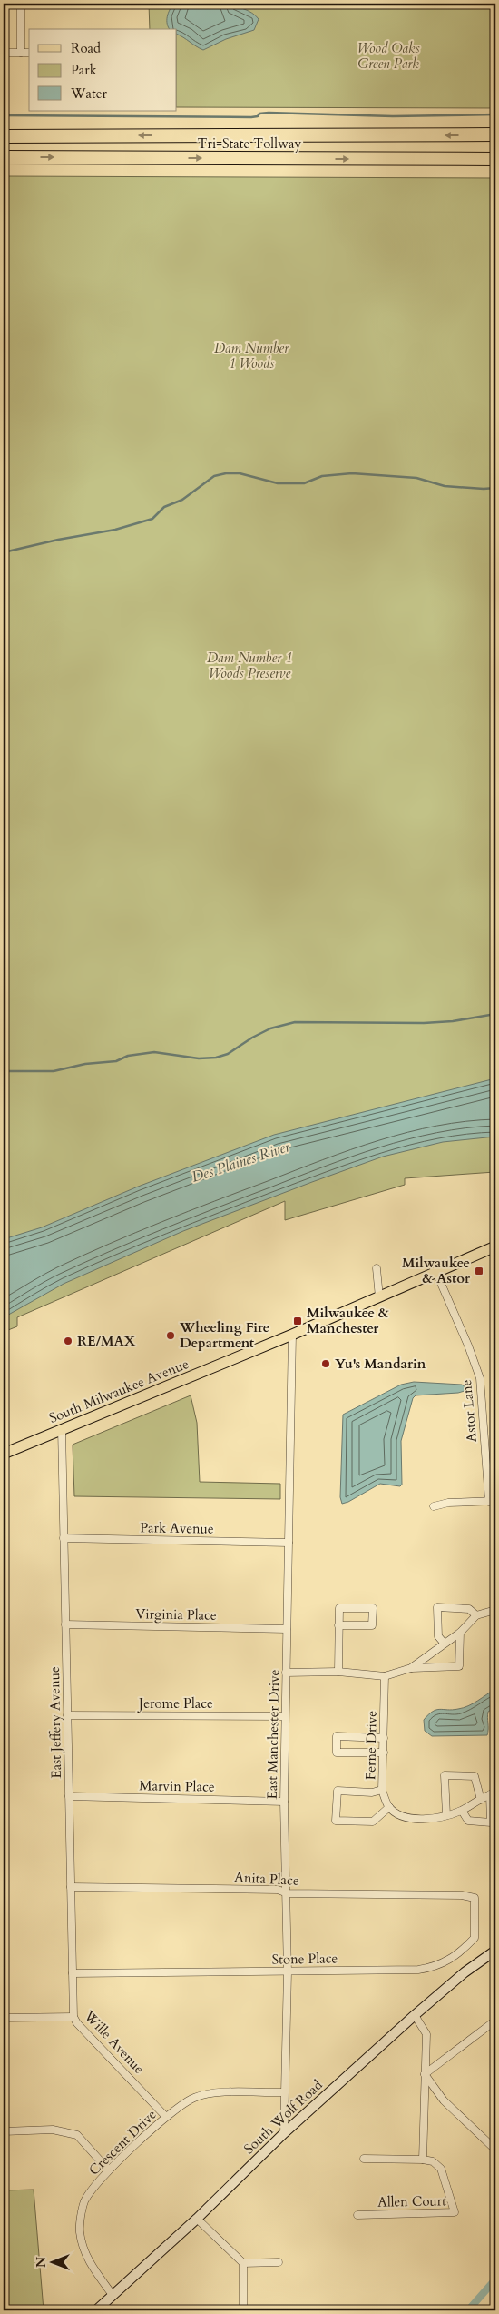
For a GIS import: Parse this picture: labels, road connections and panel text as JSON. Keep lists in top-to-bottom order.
{
  "streets": {
    "highway": ["Tri-State Tollway"],
    "main road": ["South Milwaukee Avenue", "South Wolf Road"],
    "street": [
      "Astor Lane",
      "Park Avenue",
      "Virginia Place",
      "Jerome Place",
      "East Jeffery Avenue",
      "East Manchester Drive",
      "Ferne Drive",
      "Marvin Place",
      "Anita Place",
      "Stone Place",
      "Wille Avenue",
      "Crescent Drive",
      "Allen Court"
    ]
  },
  "crossings": [
    ["South Milwaukee Avenue", "Astor Lane"],
    ["South Milwaukee Avenue", "East Jeffery Avenue"],
    ["South Milwaukee Avenue", "East Manchester Drive"],
    ["Park Avenue", "East Jeffery Avenue"],
    ["Park Avenue", "East Manchester Drive"],
    ["Virginia Place", "East Jeffery Avenue"],
    ["Virginia Place", "East Manchester Drive"],
    ["Jerome Place", "East Jeffery Avenue"],
    ["Jerome Place", "East Manchester Drive"],
    ["East Jeffery Avenue", "Marvin Place"],
    ["East Jeffery Avenue", "Anita Place"],
    ["East Jeffery Avenue", "Stone Place"],
    ["East Jeffery Avenue", "Wille Avenue"],
    ["East Manchester Drive", "Marvin Place"],
    ["East Manchester Drive", "Anita Place"],
    ["East Manchester Drive", "Stone Place"],
    ["East Manchester Drive", "South Wolf Road"],
    ["East Manchester Drive", "Crescent Drive"],
    ["Anita Place", "Stone Place"],
    ["Wille Avenue", "Crescent Drive"],
    ["South Wolf Road", "Crescent Drive"]
  ],
  "water": ["Des Plaines River"],
  "parks": ["Wood Oaks Green Park", "Dam Number 1 Woods", "Dam Number 1 Woods Preserve"],
  "places": {
    "transit": ["Milwaukee & Astor", "Milwaukee & Manchester"],
    "other": ["Wheeling Fire Department", "RE/MAX", "Yu's Mandarin"]
  },
  "legend": ["Road", "Park", "Water"],
  "north": "left"
}
